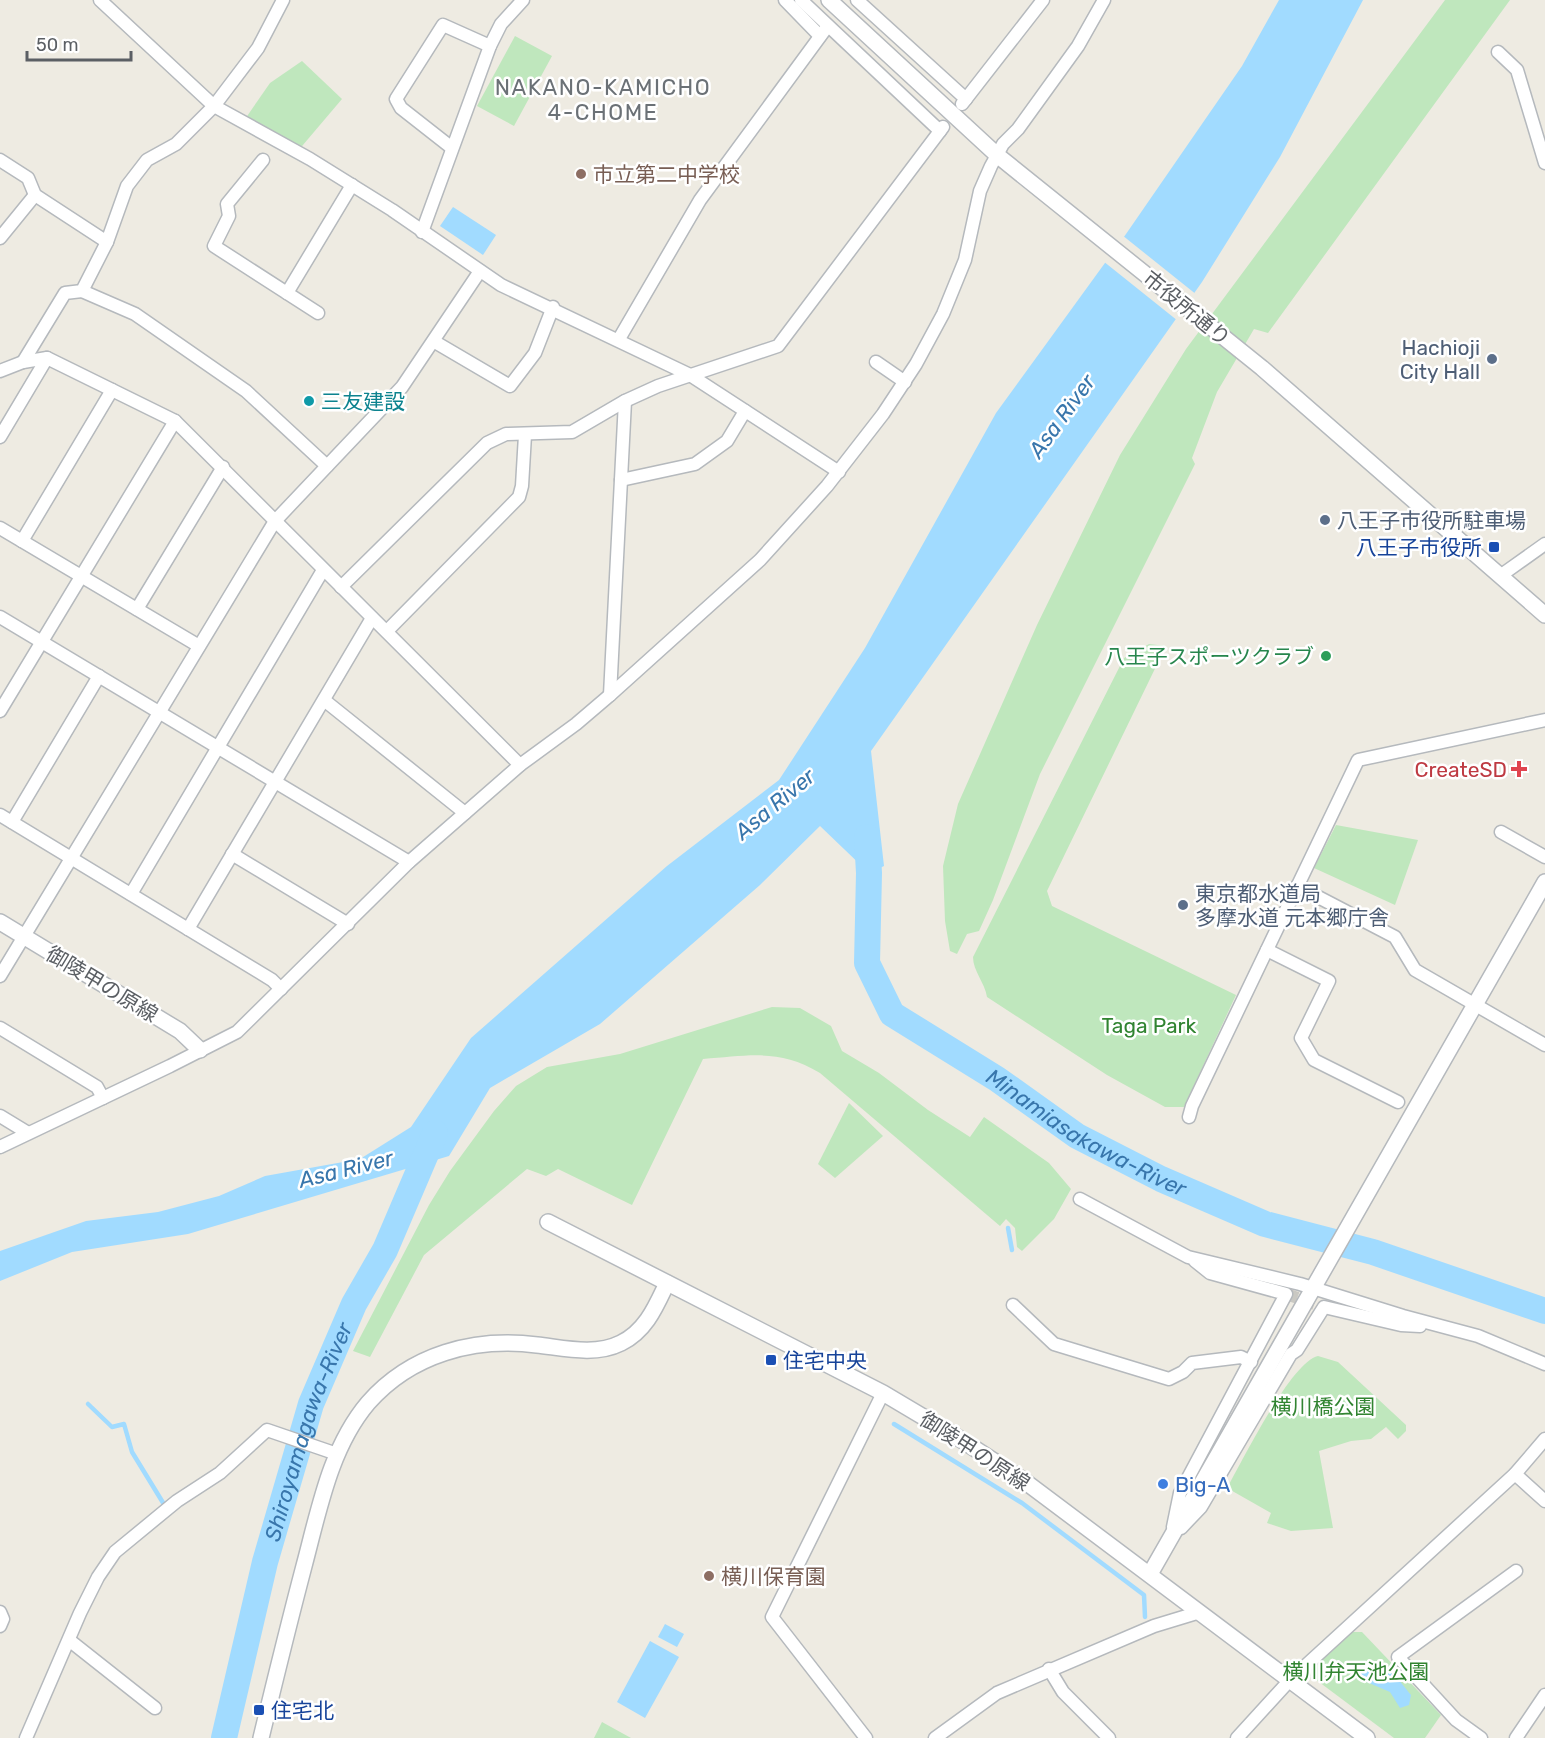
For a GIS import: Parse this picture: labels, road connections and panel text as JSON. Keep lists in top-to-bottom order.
{
  "streets": {
    "street": ["市役所通り", "御陵甲の原線"]
  },
  "districts": ["NAKANO-KAMICHO 4-CHOME"],
  "water": ["Asa River", "Minamiasakawa-River", "Shiroyamagawa-River"],
  "parks": ["Taga Park", "横川橋公園", "横川弁天池公園"],
  "places": {
    "other": [
      "市立第二中学校",
      "Hachioji City Hall",
      "三友建設",
      "八王子市役所駐車場",
      "八王子スポーツクラブ",
      "東京都水道局 多摩水道 元本郷庁舎",
      "Big-A",
      "横川保育園"
    ],
    "transit": ["八王子市役所", "住宅中央", "住宅北"],
    "health": ["CreateSD"]
  },
  "scale_bar": "50 m"
}
